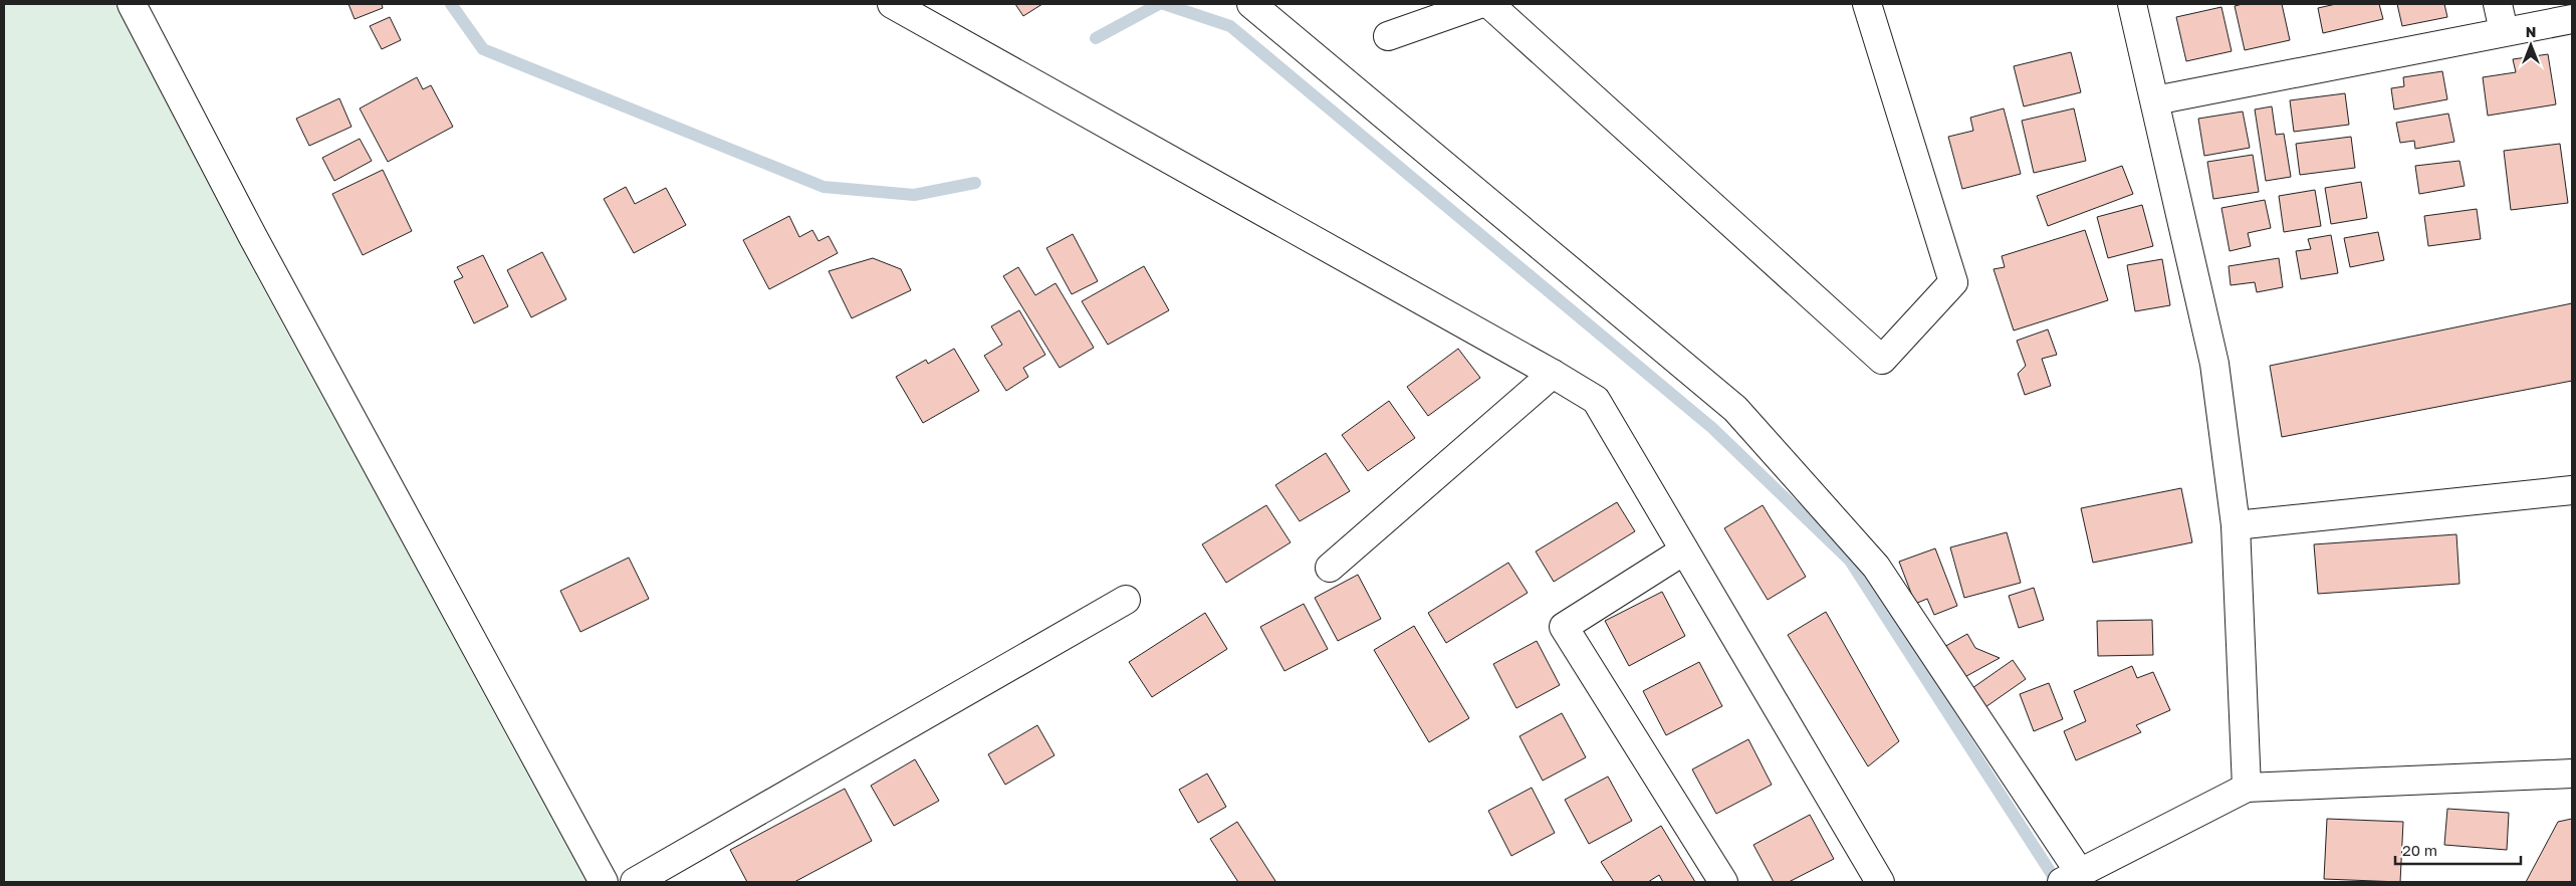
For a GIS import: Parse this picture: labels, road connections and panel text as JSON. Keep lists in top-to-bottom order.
{
  "scale_bar": "20 m",
  "north": "top"
}
